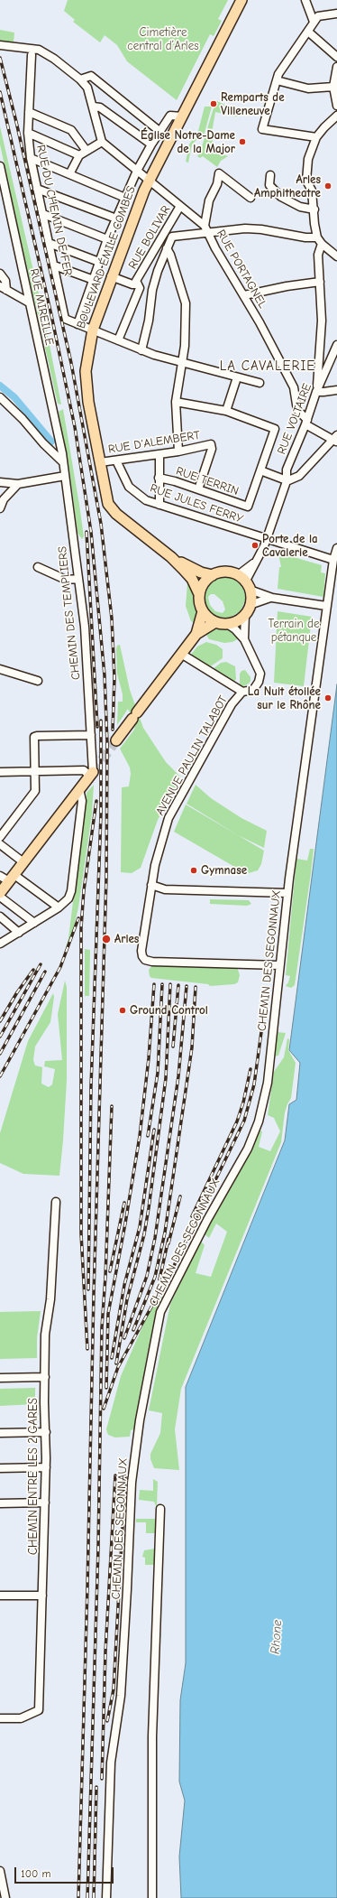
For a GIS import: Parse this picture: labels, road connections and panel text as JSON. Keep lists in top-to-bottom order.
{
  "streets": {
    "main road": ["BOULEVARD ÉMILE COMBES"],
    "street": [
      "RUE DU CHEMIN DE FER",
      "RUE BOLIVAR",
      "RUE PORTAGNEL",
      "RUE MIREILLE",
      "RUE VOLTAIRE",
      "RUE D'ALEMBERT",
      "RUE TERRIN",
      "RUE JULES FERRY",
      "CHEMIN DES TEMPLIERS",
      "AVENUE PAULIN TALABOT",
      "CHEMIN DES SEGONNAUX",
      "CHEMIN ENTRE LES 2 GARES"
    ]
  },
  "crossings": [
    ["RUE DU CHEMIN DE FER", "RUE BOLIVAR"],
    ["RUE DU CHEMIN DE FER", "BOULEVARD ÉMILE COMBES"],
    ["RUE BOLIVAR", "RUE PORTAGNEL"],
    ["BOULEVARD ÉMILE COMBES", "RUE PORTAGNEL"],
    ["BOULEVARD ÉMILE COMBES", "RUE VOLTAIRE"],
    ["BOULEVARD ÉMILE COMBES", "RUE D'ALEMBERT"],
    ["BOULEVARD ÉMILE COMBES", "AVENUE PAULIN TALABOT"],
    ["RUE PORTAGNEL", "RUE VOLTAIRE"],
    ["RUE MIREILLE", "CHEMIN DES TEMPLIERS"],
    ["RUE VOLTAIRE", "RUE JULES FERRY"],
    ["RUE VOLTAIRE", "AVENUE PAULIN TALABOT"],
    ["RUE D'ALEMBERT", "RUE TERRIN"],
    ["RUE D'ALEMBERT", "RUE JULES FERRY"],
    ["RUE JULES FERRY", "CHEMIN DES SEGONNAUX"],
    ["AVENUE PAULIN TALABOT", "CHEMIN DES SEGONNAUX"]
  ],
  "districts": ["LA CAVALERIE"],
  "water": ["Rhone"],
  "parks": ["Cimetière central d’Arles", "Terrain de pétanque"],
  "places": [
    "Remparts de Villeneuve",
    "Église Notre-Dame de la Major",
    "Arles Amphitheatre",
    "Porte de la Cavalerie",
    "La Nuit étoilée sur le Rhône",
    "Gymnase",
    "Arles",
    "Ground Control"
  ],
  "scale_bar": "100 m"
}
